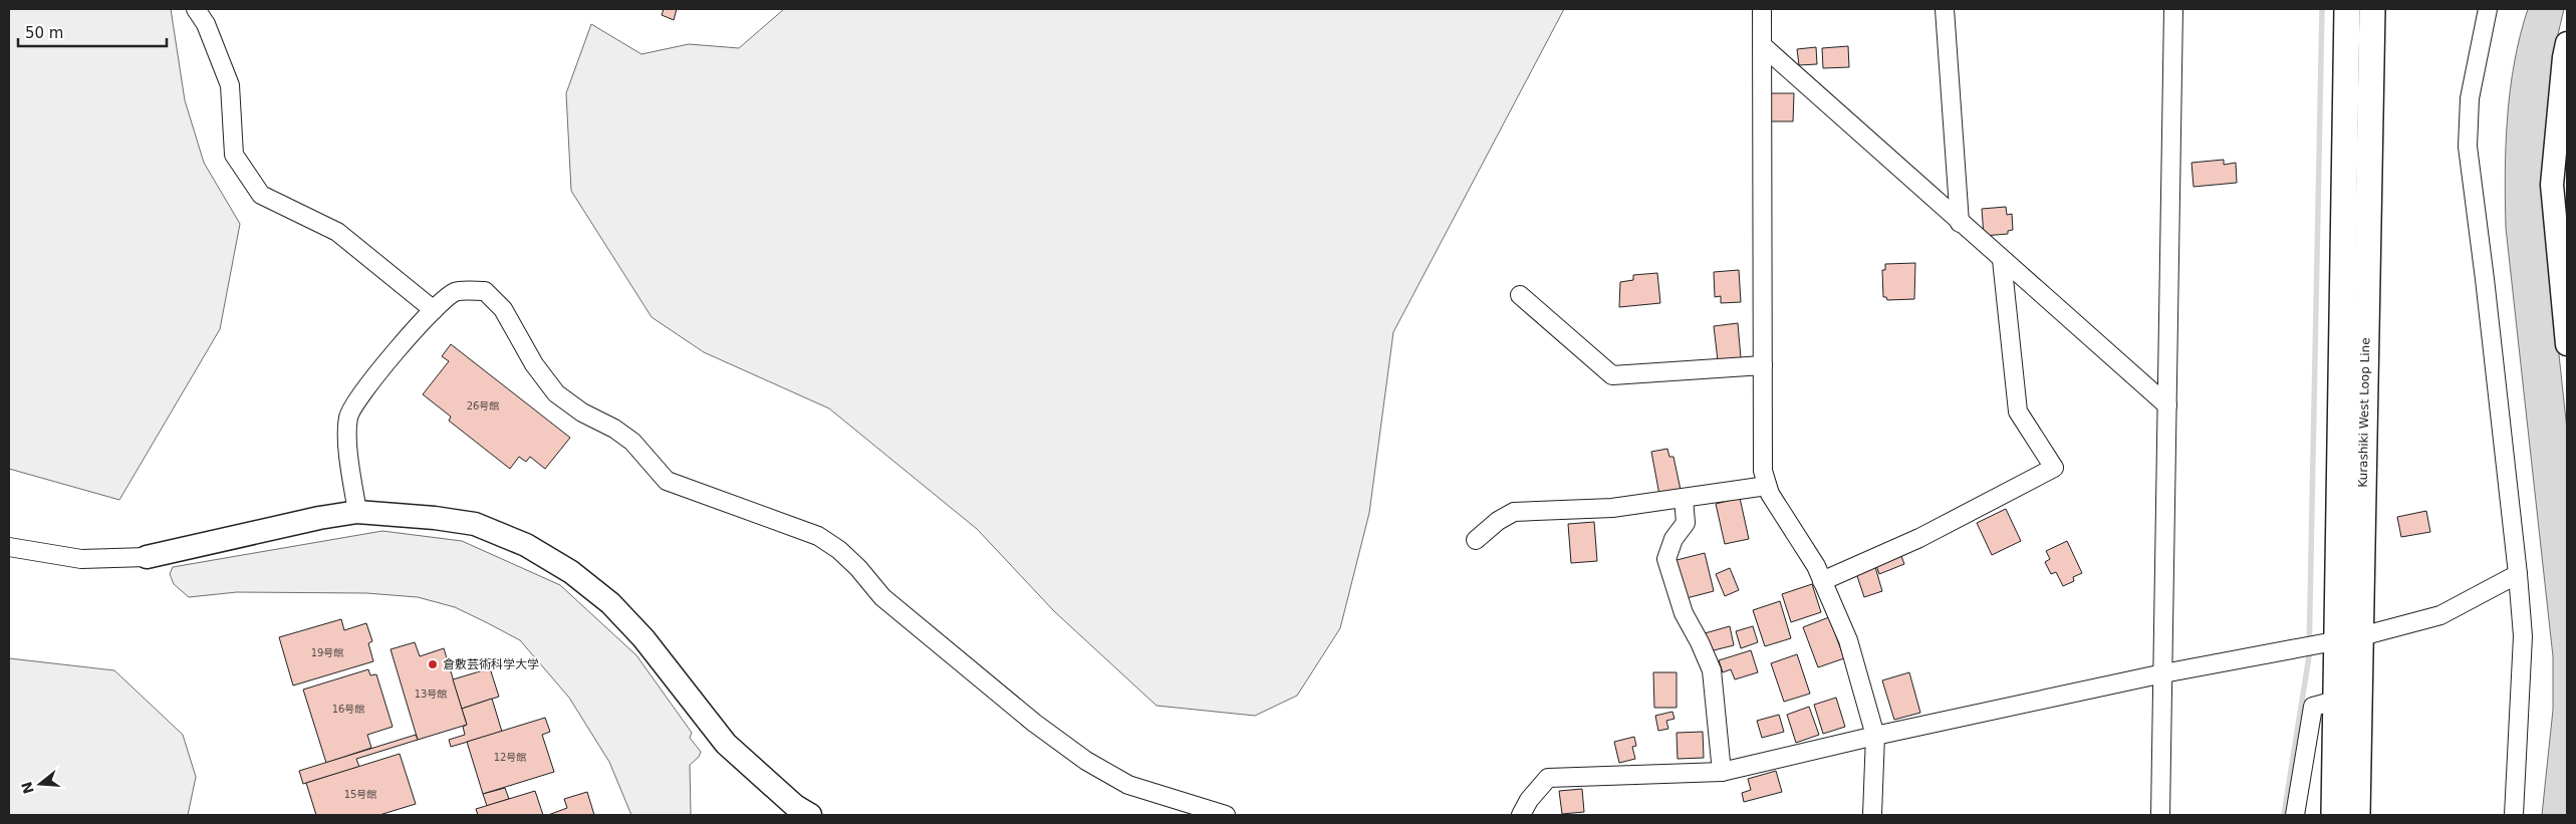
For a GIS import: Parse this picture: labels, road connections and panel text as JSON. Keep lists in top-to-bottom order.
{
  "streets": {
    "main road": ["Kurashiki West Loop Line"]
  },
  "places": ["倉敷芸術科学大学"],
  "house_numbers": [
    "26号館",
    "19号館",
    "13号館",
    "16号館",
    "12号館",
    "15号館"
  ],
  "scale_bar": "50 m",
  "north": "left"
}
